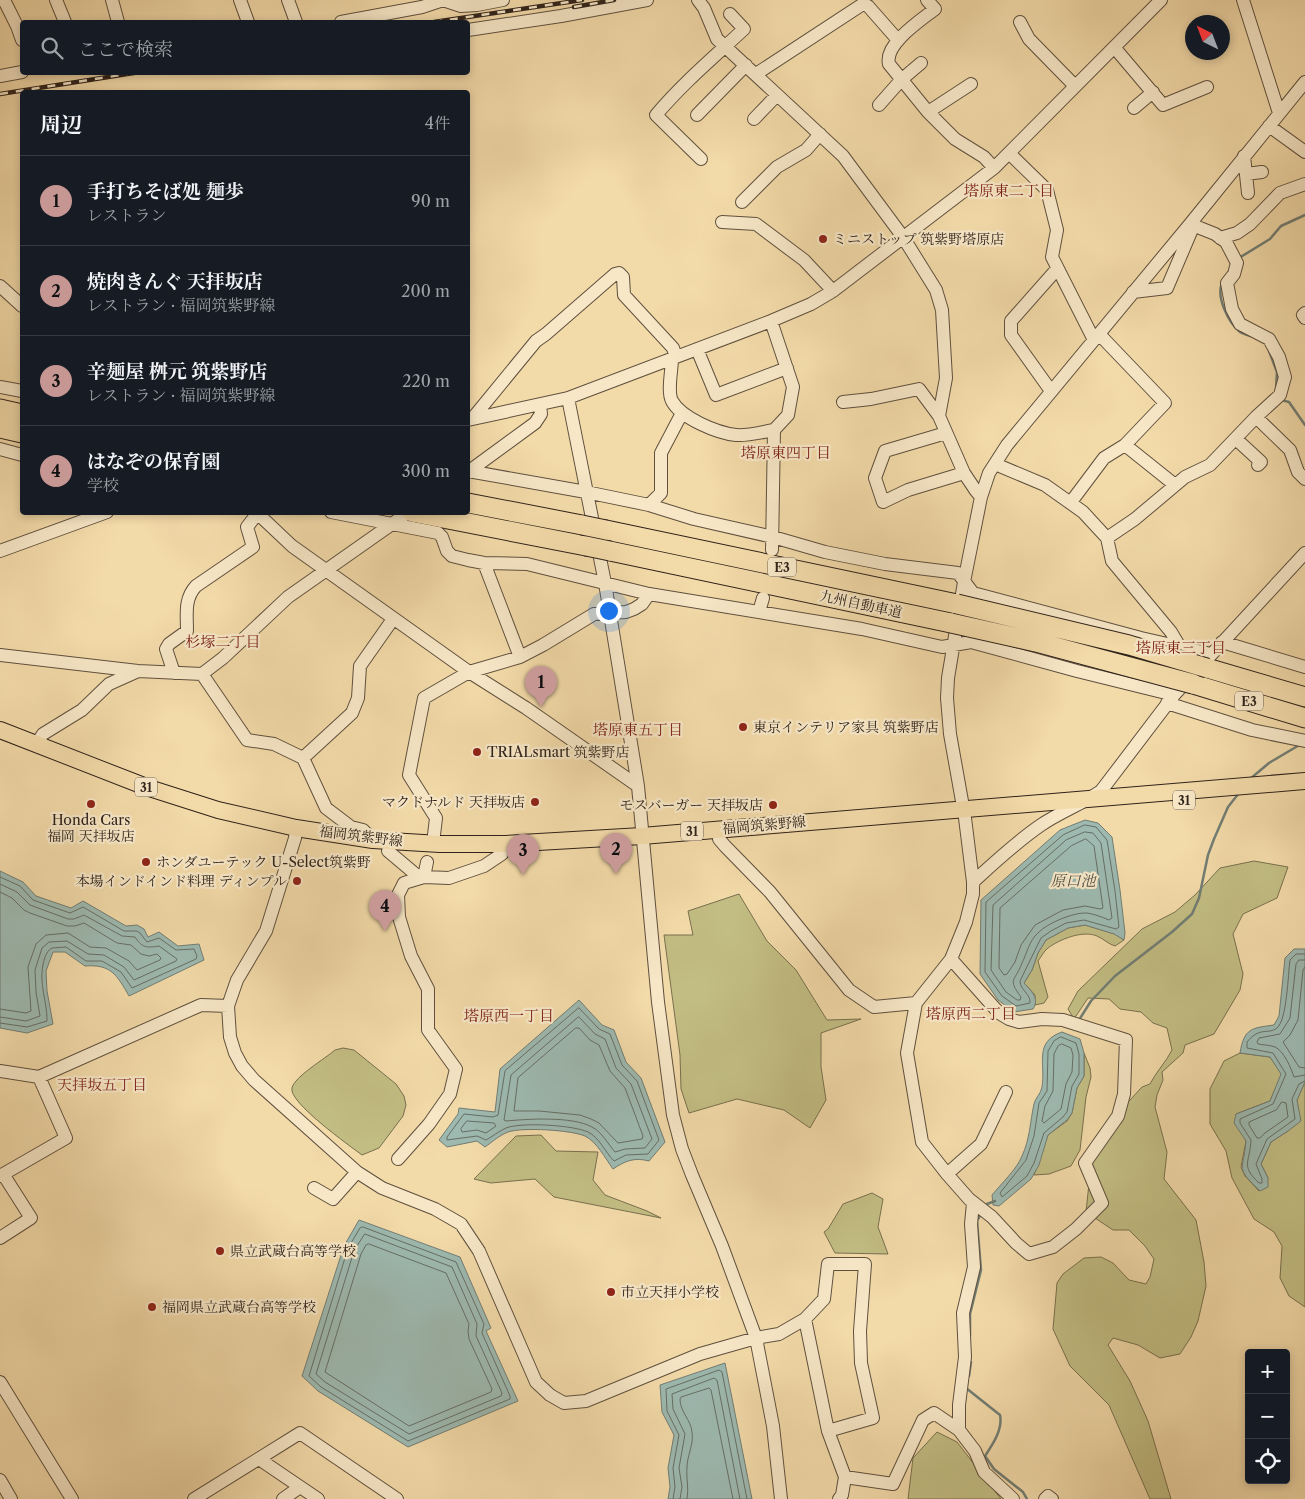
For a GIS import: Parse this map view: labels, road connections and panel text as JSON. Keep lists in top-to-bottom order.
{
  "streets": {
    "highway": ["E3", "九州自動車道"],
    "main road": ["31", "福岡筑紫野線"]
  },
  "districts": [
    "塔原東二丁目",
    "塔原東四丁目",
    "杉塚二丁目",
    "塔原東三丁目",
    "塔原東五丁目",
    "塔原西二丁目",
    "塔原西一丁目",
    "天拝坂五丁目"
  ],
  "water": ["原口池"],
  "places": [
    "ミニストップ 筑紫野塔原店",
    "東京インテリア家具 筑紫野店",
    "TRIALsmart 筑紫野店",
    "マクドナルド 天拝坂店",
    "Honda Cars 福岡 天拝坂店",
    "モスバーガー 天拝坂店",
    "ホンダユーテック U-Select筑紫野",
    "本場インドインド料理 ディンプル",
    "県立武蔵台高等学校",
    "市立天拝小学校",
    "福岡県立武蔵台高等学校"
  ],
  "north": "top left",
  "page": {
    "search": "ここで検索",
    "heading": ["周辺", "4件"],
    "list": [
      {
        "mark": "1",
        "name": "手打ちそば処 麺歩",
        "note": "レストラン",
        "value": "90 m"
      },
      {
        "mark": "2",
        "name": "焼肉きんぐ 天拝坂店",
        "note": "レストラン · 福岡筑紫野線",
        "value": "200 m"
      },
      {
        "mark": "3",
        "name": "辛麺屋 桝元 筑紫野店",
        "note": "レストラン · 福岡筑紫野線",
        "value": "220 m"
      },
      {
        "mark": "4",
        "name": "はなぞの保育園",
        "note": "学校",
        "value": "300 m"
      }
    ],
    "pins": [
      "1",
      "2",
      "3",
      "4"
    ],
    "map_buttons": ["+", "−"]
  }
}
